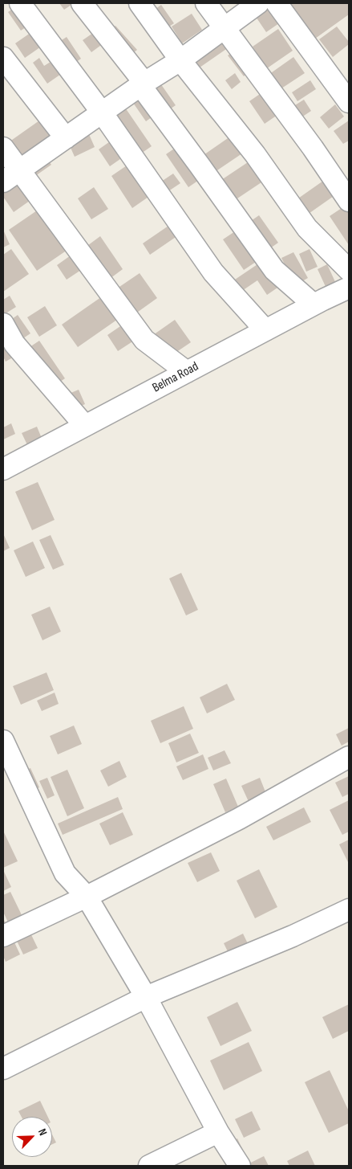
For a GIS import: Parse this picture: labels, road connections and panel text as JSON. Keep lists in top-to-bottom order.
{
  "streets": {
    "street": ["Belma Road"]
  },
  "north": "top right"
}
